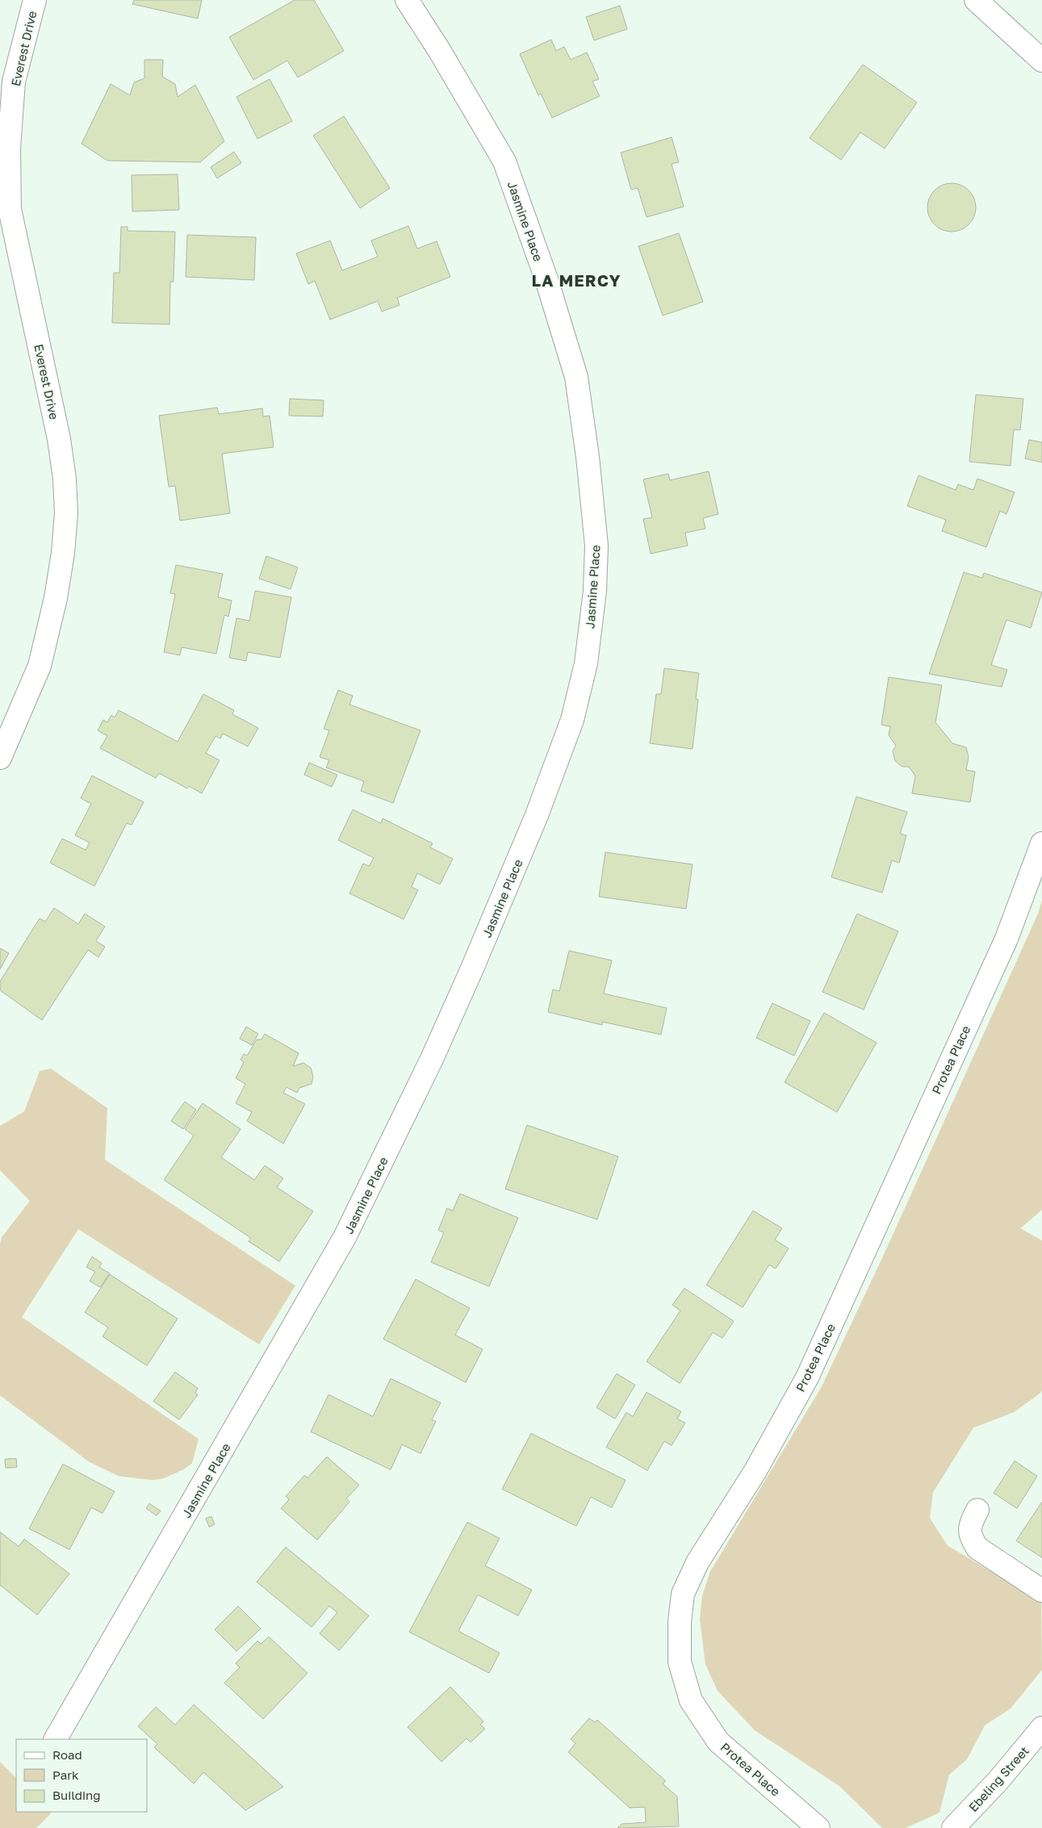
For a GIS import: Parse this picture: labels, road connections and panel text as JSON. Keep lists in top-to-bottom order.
{
  "streets": {
    "street": [
      "Everest Drive",
      "Jasmine Place",
      "Protea Place",
      "Ebeling Street"
    ]
  },
  "districts": ["LA MERCY"],
  "legend": ["Road", "Park", "Building"]
}
